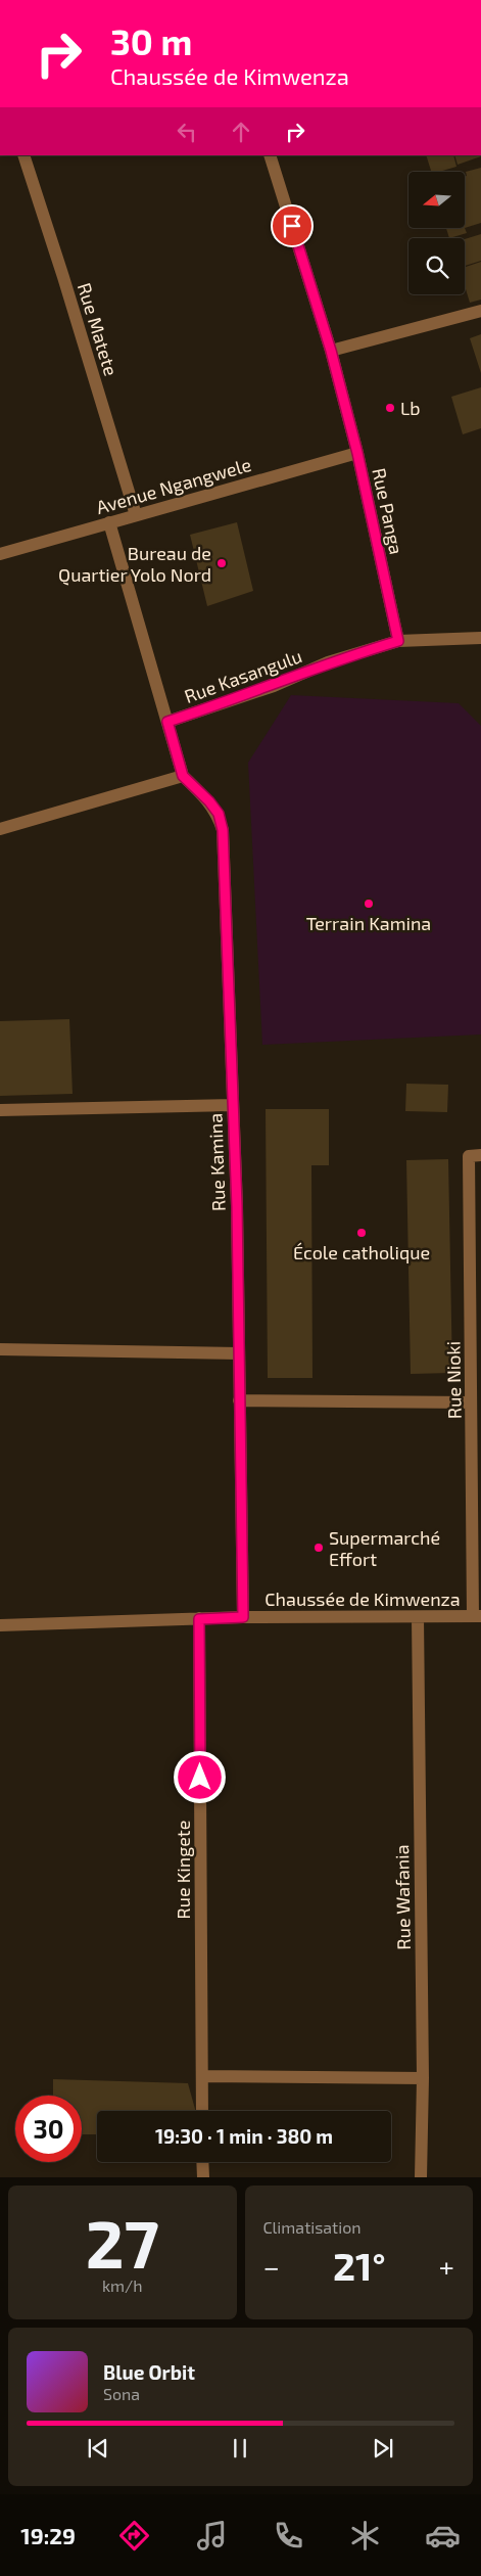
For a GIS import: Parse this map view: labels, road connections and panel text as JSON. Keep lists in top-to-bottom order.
{
  "streets": {
    "street": [
      "Rue Matete",
      "Avenue Ngangwele",
      "Rue Panga",
      "Rue Kasangulu",
      "Rue Kamina",
      "Rue Nioki",
      "Chaussée de Kimwenza",
      "Rue Kingete",
      "Rue Wafania"
    ]
  },
  "crossings": [
    ["Rue Matete", "Avenue Ngangwele"],
    ["Avenue Ngangwele", "Rue Panga"],
    ["Rue Panga", "Rue Kasangulu"],
    ["Rue Kamina", "Chaussée de Kimwenza"],
    ["Rue Nioki", "Chaussée de Kimwenza"],
    ["Chaussée de Kimwenza", "Rue Kingete"],
    ["Chaussée de Kimwenza", "Rue Wafania"]
  ],
  "places": [
    "Lb",
    "Bureau de Quartier Yolo Nord",
    "Terrain Kamina",
    "École catholique",
    "Supermarché Effort"
  ],
  "north": "left",
  "page": {
    "turn": ["30 m", "Chaussée de Kimwenza"],
    "limit": "30",
    "trip": "19:30 · 1 min · 380 m",
    "tile": [
      ["27", "km/h"],
      "Climatisation"
    ],
    "heat": ["−", "21°", "+"],
    "song": ["Blue Orbit", "Sona"],
    "tabs": "19:29"
  }
}
